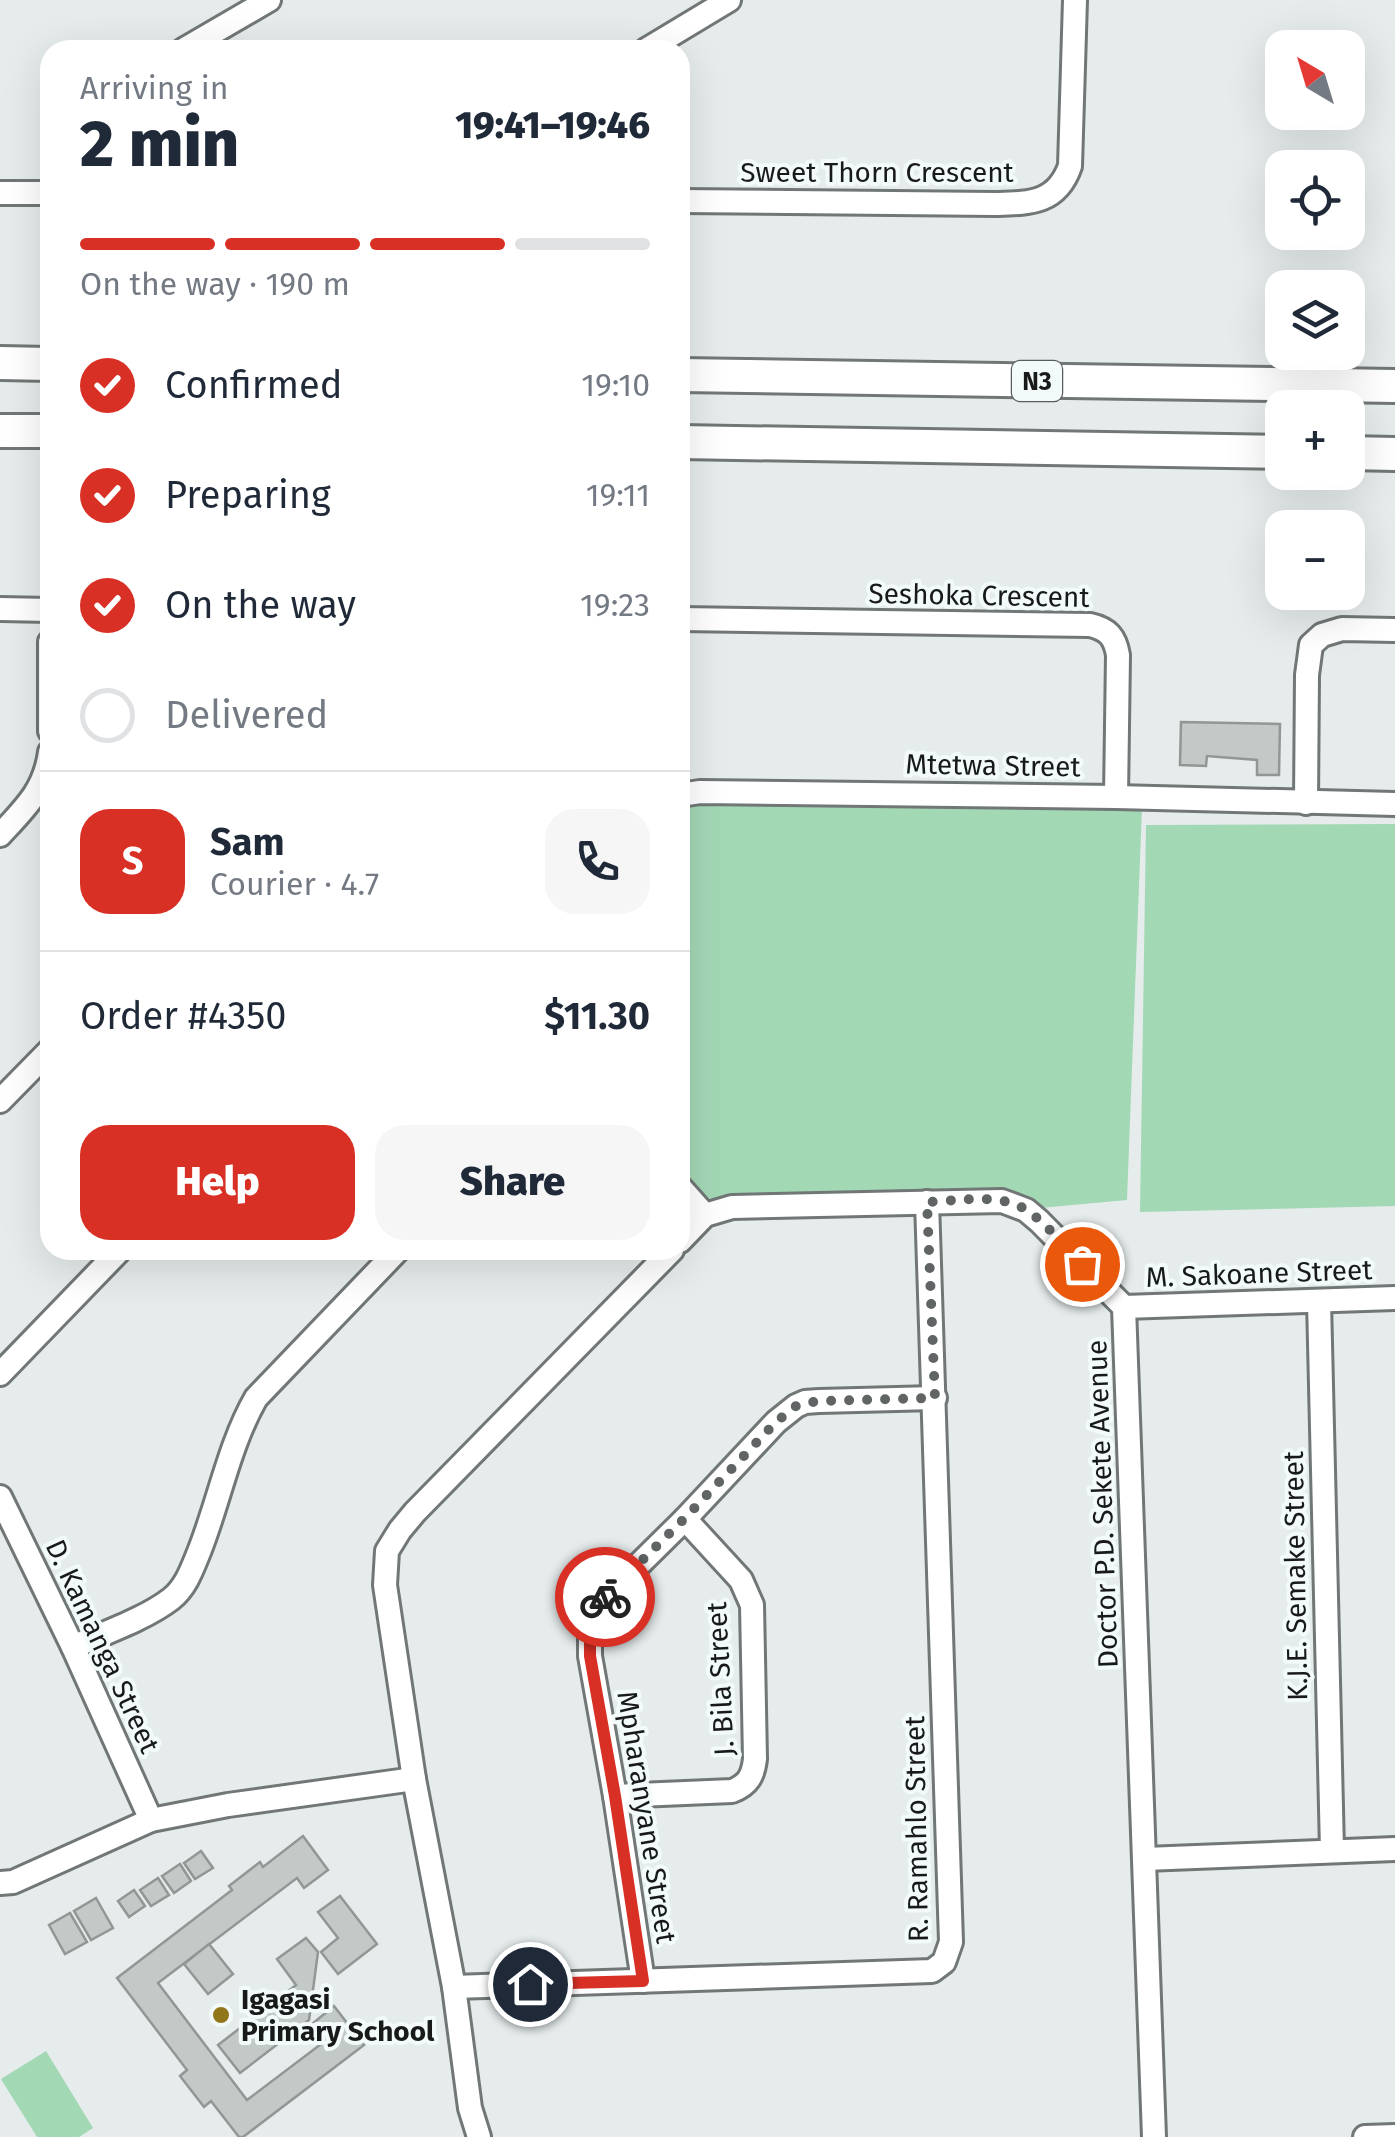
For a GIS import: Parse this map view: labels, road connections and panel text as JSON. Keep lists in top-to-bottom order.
{
  "streets": {
    "highway": ["N3"],
    "street": [
      "Sweet Thorn Crescent",
      "Seshoka Crescent",
      "Mtetwa Street",
      "M. Sakoane Street",
      "Doctor P.D. Sekete Avenue",
      "K.J.E. Semake Street",
      "D. Kamanga Street",
      "J. Bila Street",
      "Mpharanyane Street",
      "R. Ramahlo Street"
    ]
  },
  "crossings": [
    ["Seshoka Crescent", "Mtetwa Street"],
    ["M. Sakoane Street", "Doctor P.D. Sekete Avenue"],
    ["M. Sakoane Street", "K.J.E. Semake Street"],
    ["Doctor P.D. Sekete Avenue", "R. Ramahlo Street"],
    ["J. Bila Street", "Mpharanyane Street"],
    ["Mpharanyane Street", "R. Ramahlo Street"]
  ],
  "places": ["Igagasi Primary School"],
  "north": "top left",
  "page": {
    "map_buttons": ["+", "−"],
    "heading": ["2 min", "Arriving in", "19:41–19:46"],
    "panel": [
      "Sam",
      "Courier · 4.7",
      "Order #4350",
      "$11.30"
    ],
    "bar": "On the way · 190 m",
    "list": [
      ["Confirmed", "19:10"],
      ["Preparing", "19:11"],
      ["On the way", "19:23"],
      "Delivered"
    ],
    "round": "S",
    "buttons": ["Help", "Share"]
  }
}
